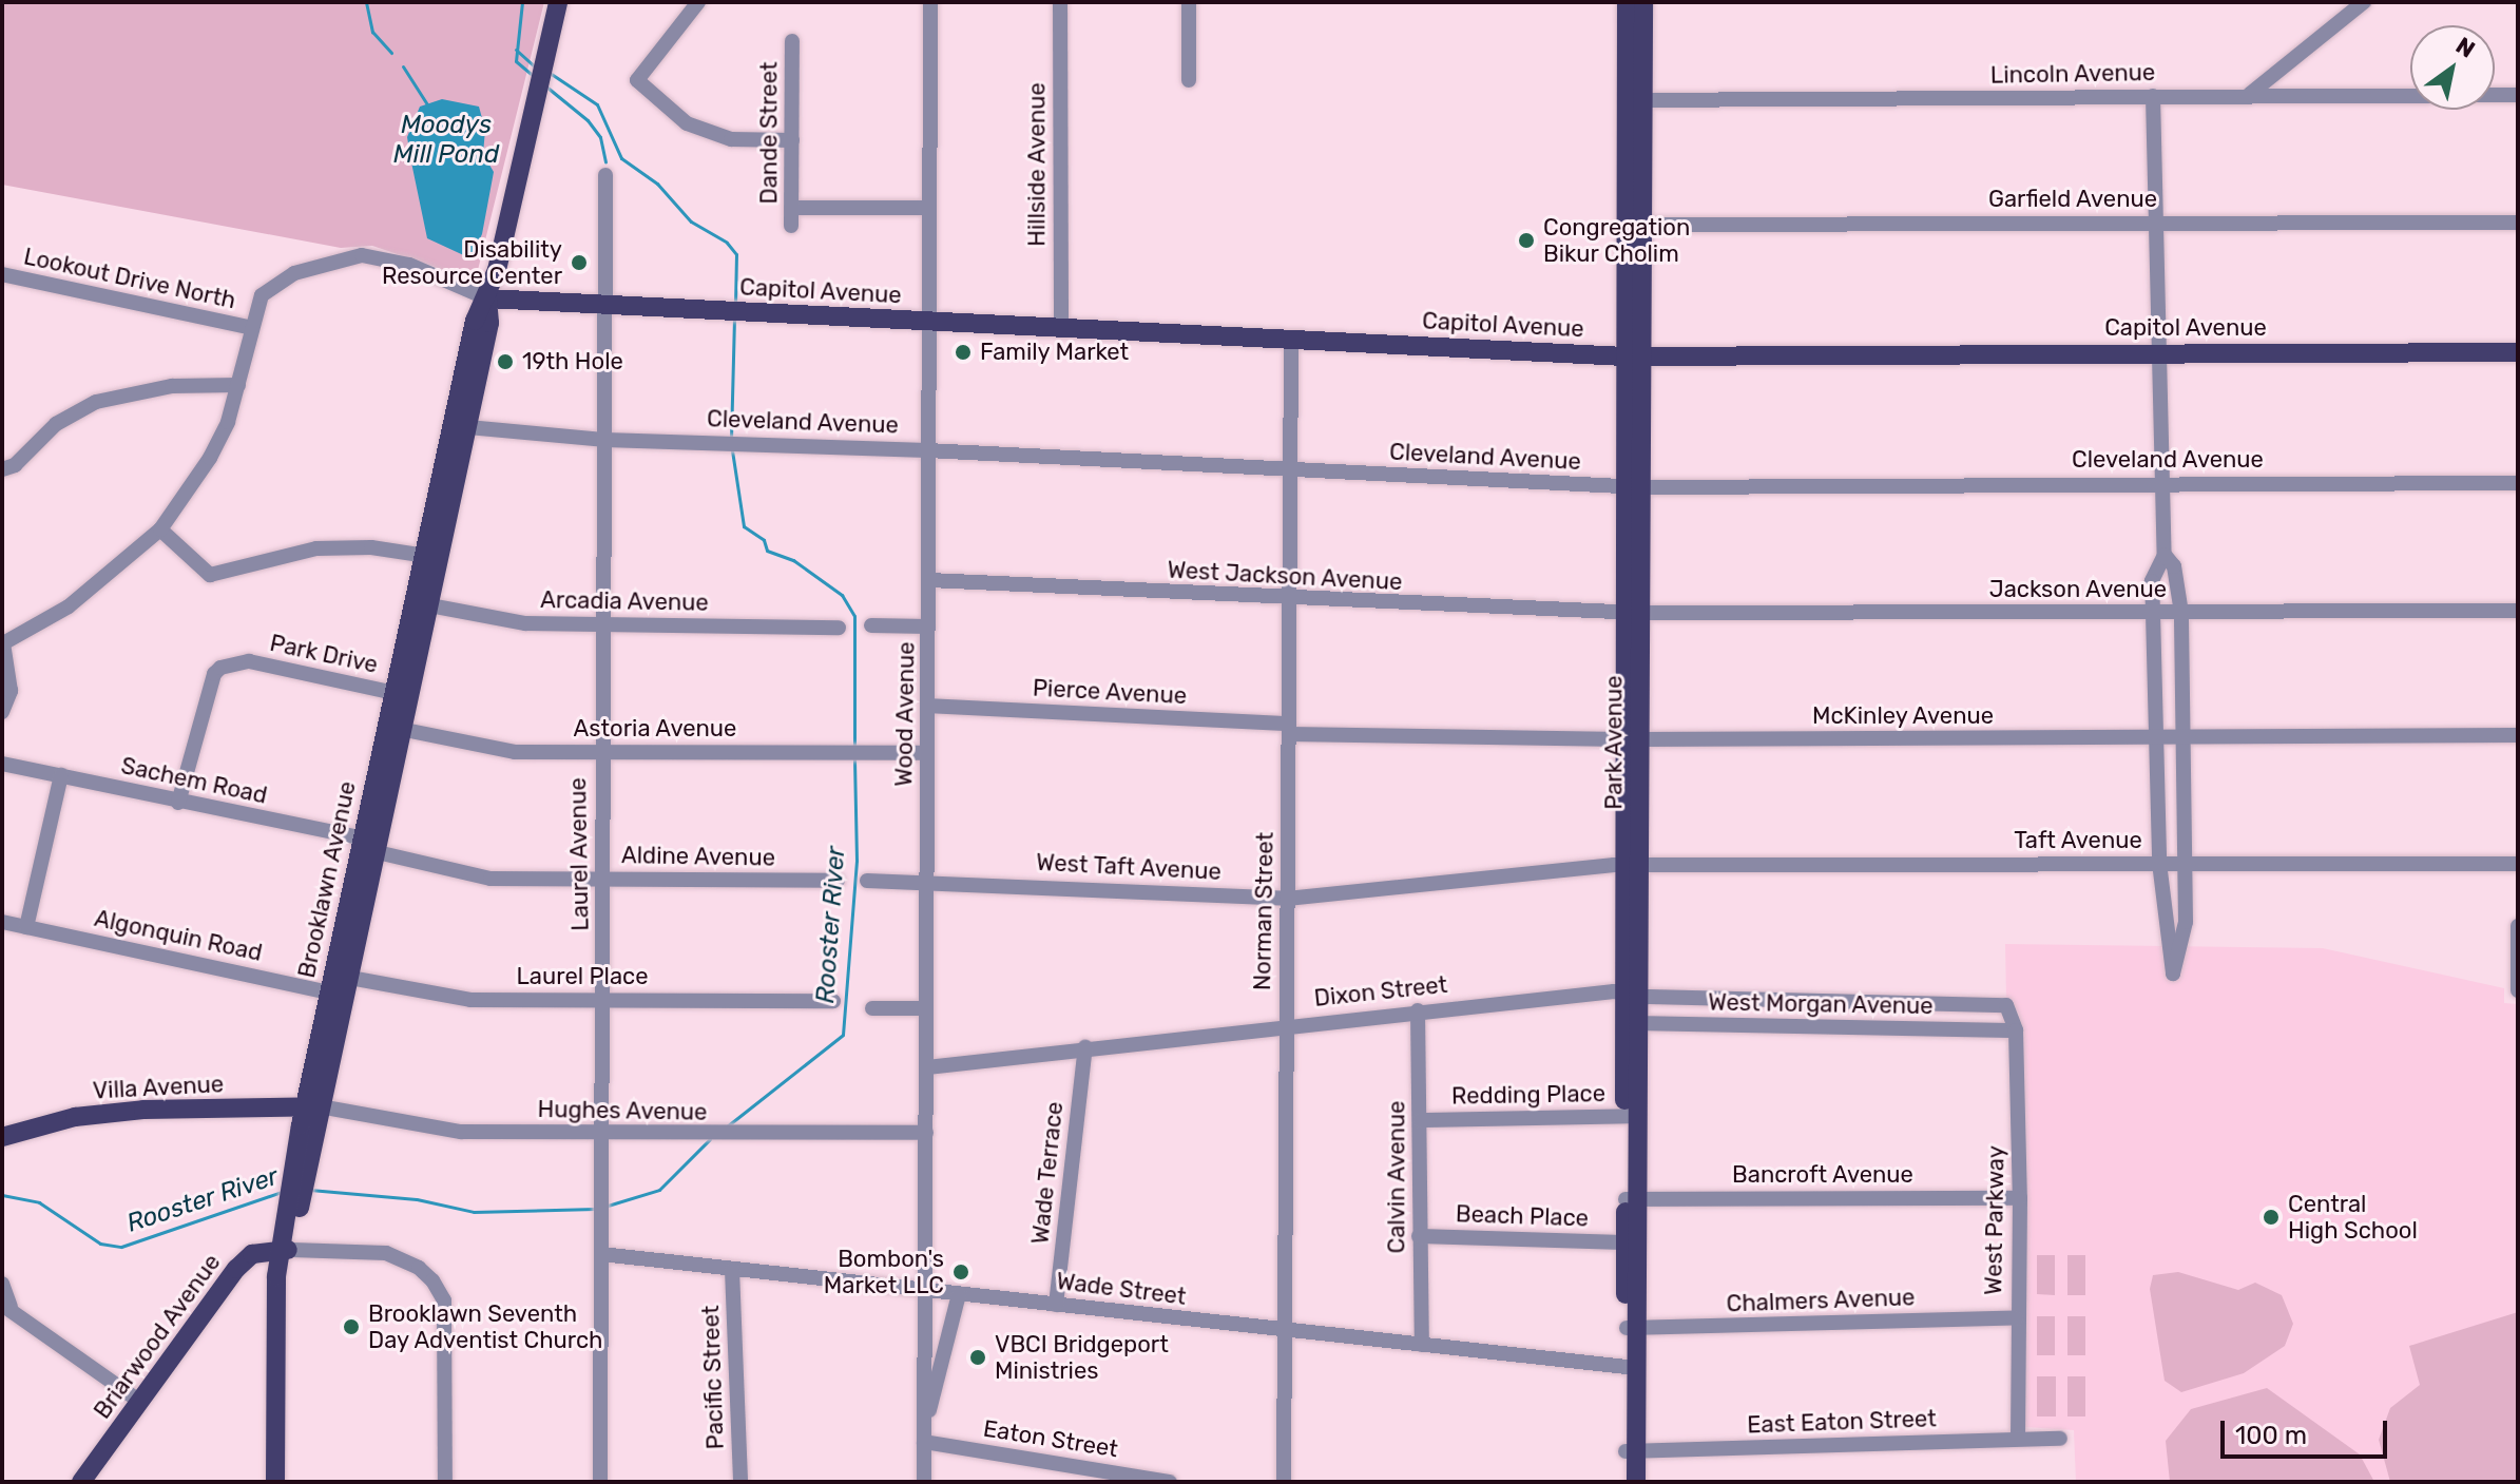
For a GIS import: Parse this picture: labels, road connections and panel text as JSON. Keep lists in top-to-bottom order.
{
  "streets": {
    "main road": [
      "Capitol Avenue",
      "Park Avenue",
      "Brooklawn Avenue",
      "Villa Avenue",
      "Briarwood Avenue"
    ],
    "street": [
      "Lincoln Avenue",
      "Dande Street",
      "Hillside Avenue",
      "Garfield Avenue",
      "Lookout Drive North",
      "Cleveland Avenue",
      "West Jackson Avenue",
      "Jackson Avenue",
      "Arcadia Avenue",
      "Park Drive",
      "Pierce Avenue",
      "Wood Avenue",
      "McKinley Avenue",
      "Astoria Avenue",
      "Sachem Road",
      "Taft Avenue",
      "Laurel Avenue",
      "Aldine Avenue",
      "West Taft Avenue",
      "Norman Street",
      "Algonquin Road",
      "Laurel Place",
      "Dixon Street",
      "West Morgan Avenue",
      "Redding Place",
      "Hughes Avenue",
      "Wade Terrace",
      "Bancroft Avenue",
      "Calvin Avenue",
      "Beach Place",
      "West Parkway",
      "Wade Street",
      "Chalmers Avenue",
      "Pacific Street",
      "East Eaton Street",
      "Eaton Street"
    ]
  },
  "crossings": [
    ["Lincoln Avenue", "Park Avenue"],
    ["Hillside Avenue", "Capitol Avenue"],
    ["Garfield Avenue", "Park Avenue"],
    ["Capitol Avenue", "Wood Avenue"],
    ["Capitol Avenue", "Park Avenue"],
    ["Capitol Avenue", "Laurel Avenue"],
    ["Capitol Avenue", "Brooklawn Avenue"],
    ["Capitol Avenue", "Norman Street"],
    ["Cleveland Avenue", "Wood Avenue"],
    ["Cleveland Avenue", "Park Avenue"],
    ["Cleveland Avenue", "Laurel Avenue"],
    ["Cleveland Avenue", "Brooklawn Avenue"],
    ["Cleveland Avenue", "Norman Street"],
    ["West Jackson Avenue", "Jackson Avenue"],
    ["West Jackson Avenue", "Wood Avenue"],
    ["West Jackson Avenue", "Park Avenue"],
    ["West Jackson Avenue", "Norman Street"],
    ["Jackson Avenue", "Park Avenue"],
    ["Arcadia Avenue", "Laurel Avenue"],
    ["Arcadia Avenue", "Brooklawn Avenue"],
    ["Park Drive", "Sachem Road"],
    ["Park Drive", "Brooklawn Avenue"],
    ["Pierce Avenue", "Wood Avenue"],
    ["Pierce Avenue", "McKinley Avenue"],
    ["Pierce Avenue", "Norman Street"],
    ["Wood Avenue", "Astoria Avenue"],
    ["Wood Avenue", "West Taft Avenue"],
    ["Wood Avenue", "Dixon Street"],
    ["Wood Avenue", "Hughes Avenue"],
    ["Wood Avenue", "Wade Street"],
    ["Wood Avenue", "Eaton Street"],
    ["McKinley Avenue", "Park Avenue"],
    ["McKinley Avenue", "Norman Street"],
    ["Astoria Avenue", "Laurel Avenue"],
    ["Astoria Avenue", "Brooklawn Avenue"],
    ["Park Avenue", "Taft Avenue"],
    ["Park Avenue", "West Taft Avenue"],
    ["Park Avenue", "Dixon Street"],
    ["Park Avenue", "West Morgan Avenue"],
    ["Park Avenue", "Redding Place"],
    ["Park Avenue", "Bancroft Avenue"],
    ["Park Avenue", "Beach Place"],
    ["Park Avenue", "Wade Street"],
    ["Park Avenue", "Chalmers Avenue"],
    ["Park Avenue", "East Eaton Street"],
    ["Sachem Road", "Aldine Avenue"],
    ["Sachem Road", "Brooklawn Avenue"],
    ["Taft Avenue", "West Taft Avenue"],
    ["Laurel Avenue", "Aldine Avenue"],
    ["Laurel Avenue", "Laurel Place"],
    ["Laurel Avenue", "Hughes Avenue"],
    ["Laurel Avenue", "Wade Street"],
    ["Aldine Avenue", "Brooklawn Avenue"],
    ["West Taft Avenue", "Norman Street"],
    ["Brooklawn Avenue", "Algonquin Road"],
    ["Brooklawn Avenue", "Laurel Place"],
    ["Brooklawn Avenue", "Villa Avenue"],
    ["Brooklawn Avenue", "Hughes Avenue"],
    ["Brooklawn Avenue", "Briarwood Avenue"],
    ["Norman Street", "Dixon Street"],
    ["Norman Street", "Wade Street"],
    ["Algonquin Road", "Laurel Place"],
    ["Dixon Street", "West Morgan Avenue"],
    ["Dixon Street", "Wade Terrace"],
    ["Dixon Street", "Calvin Avenue"],
    ["West Morgan Avenue", "West Parkway"],
    ["Villa Avenue", "Hughes Avenue"],
    ["Redding Place", "Calvin Avenue"],
    ["Wade Terrace", "Wade Street"],
    ["Bancroft Avenue", "West Parkway"],
    ["Calvin Avenue", "Beach Place"],
    ["Calvin Avenue", "Wade Street"],
    ["West Parkway", "Chalmers Avenue"],
    ["West Parkway", "East Eaton Street"],
    ["Wade Street", "Pacific Street"]
  ],
  "water": ["Moodys Mill Pond", "Rooster River"],
  "places": [
    "Congregation Bikur Cholim",
    "Disability Resource Center",
    "Family Market",
    "19th Hole",
    "Central High School",
    "Bombon's Market LLC",
    "Brooklawn Seventh Day Adventist Church",
    "VBCI Bridgeport Ministries"
  ],
  "scale_bar": "100 m",
  "north": "top right"
}
